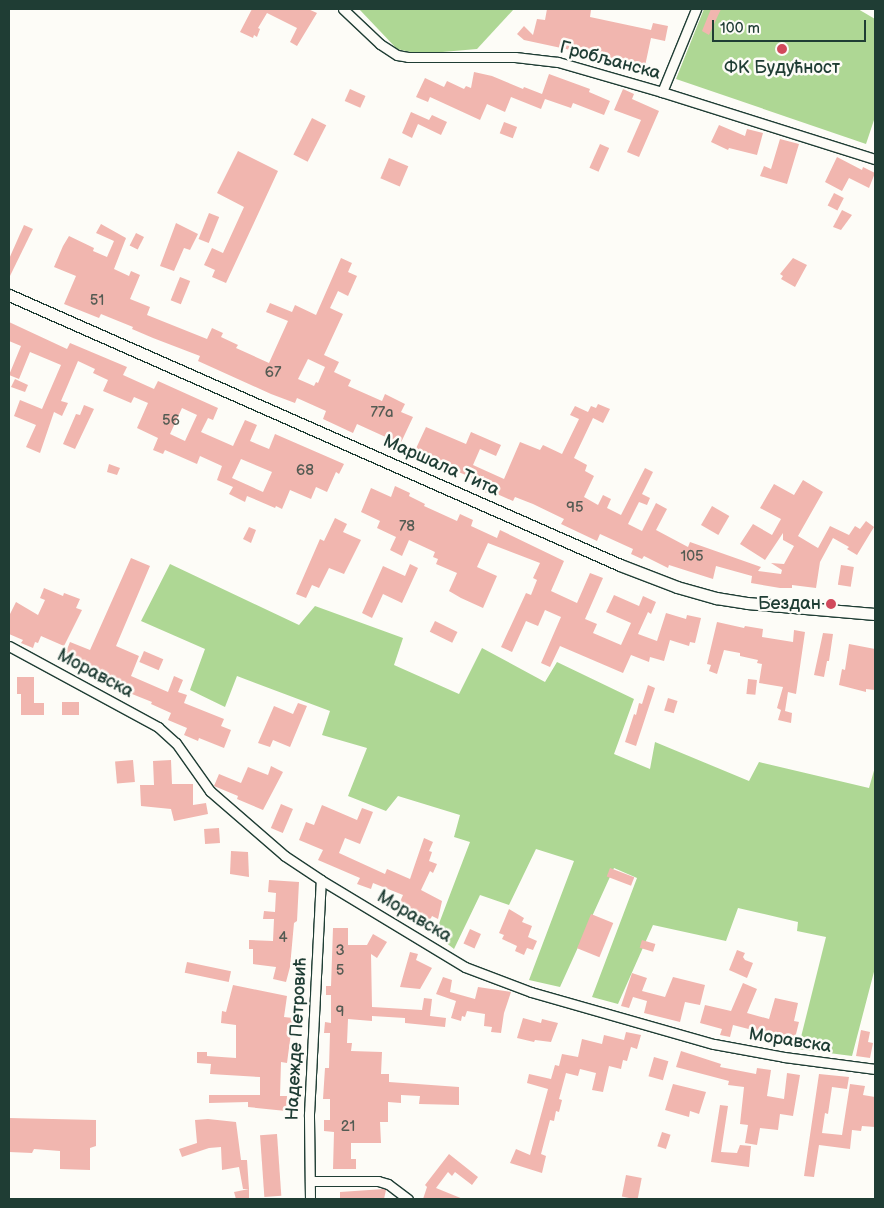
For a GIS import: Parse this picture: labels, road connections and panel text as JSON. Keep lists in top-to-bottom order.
{
  "streets": {
    "main road": ["Маршала Тита"],
    "street": ["Гробљанска", "Моравска", "Надежде Петровић"]
  },
  "crossings": [
    ["Моравска", "Надежде Петровић"]
  ],
  "places": ["ФК Будућност", "Бездан"],
  "house_numbers": [
    "51",
    "67",
    "77a",
    "56",
    "68",
    "95",
    "78",
    "105",
    "4",
    "3",
    "5",
    "9",
    "21"
  ],
  "scale_bar": "100 m"
}
